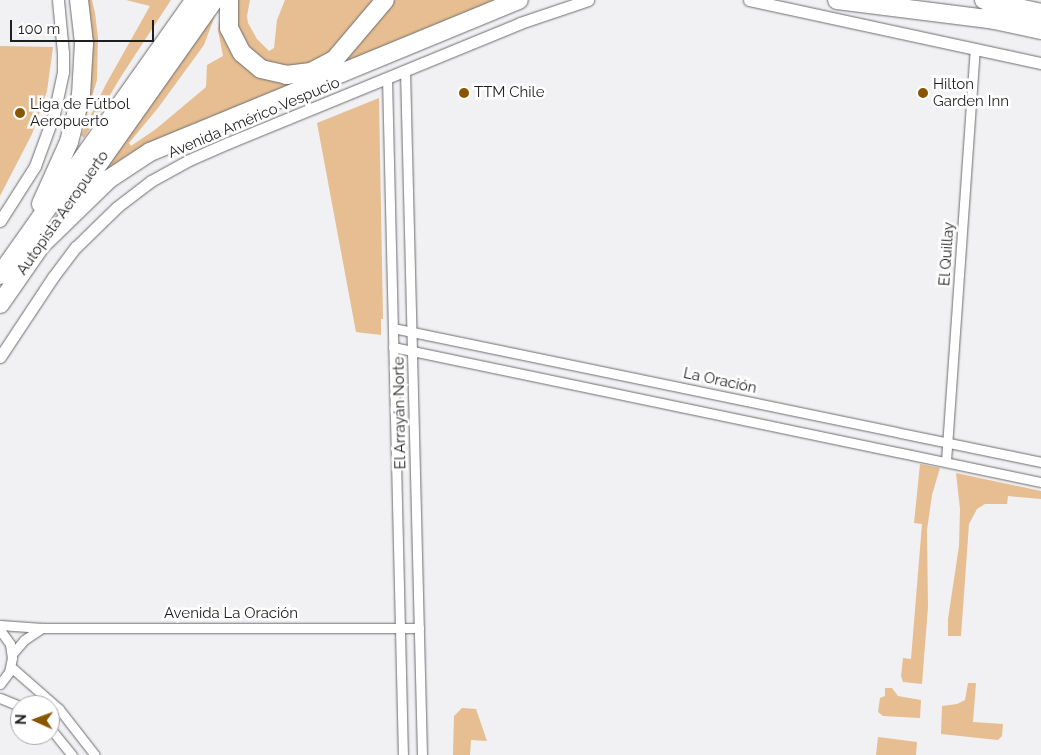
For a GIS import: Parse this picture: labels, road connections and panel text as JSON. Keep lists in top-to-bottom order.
{
  "streets": {
    "highway": ["Autopista Aeropuerto"],
    "street": [
      "Avenida Américo Vespucio",
      "El Quillay",
      "La Oración",
      "El Arrayán Norte",
      "Avenida La Oración"
    ]
  },
  "crossings": [
    ["Avenida Américo Vespucio", "El Arrayán Norte"],
    ["El Quillay", "La Oración"],
    ["La Oración", "El Arrayán Norte"],
    ["El Arrayán Norte", "Avenida La Oración"]
  ],
  "places": ["TTM Chile", "Hilton Garden Inn", "Liga de Fútbol Aeropuerto"],
  "scale_bar": "100 m",
  "north": "left"
}
